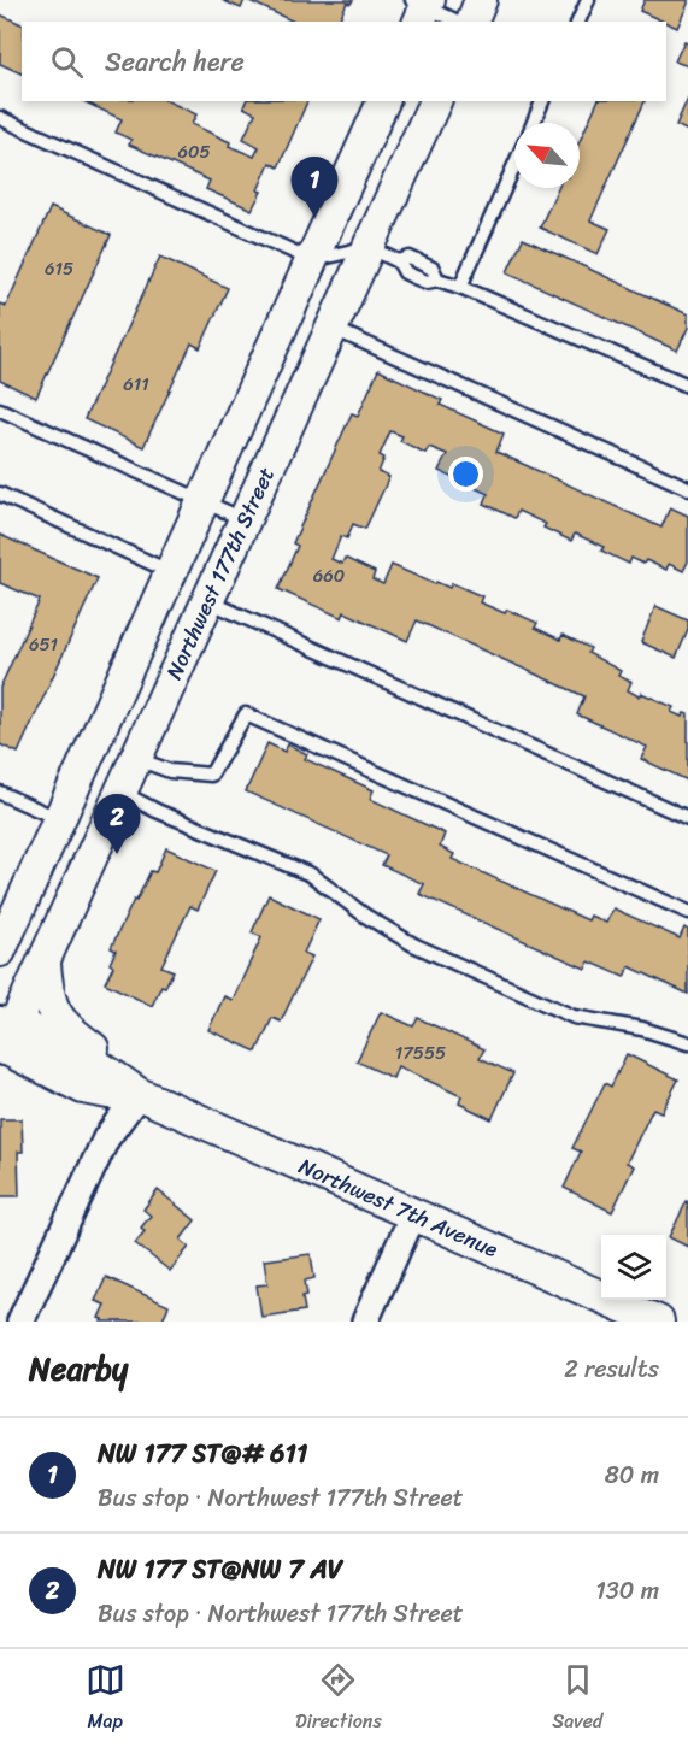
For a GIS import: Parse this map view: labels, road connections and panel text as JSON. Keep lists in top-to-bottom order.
{
  "streets": {
    "street": ["Northwest 177th Street", "Northwest 7th Avenue"]
  },
  "crossings": [
    ["Northwest 177th Street", "Northwest 7th Avenue"]
  ],
  "house_numbers": [
    "605",
    "615",
    "611",
    "660",
    "651",
    "17555"
  ],
  "north": "top left",
  "page": {
    "search": "Search here",
    "pins": ["1", "2"],
    "heading": ["Nearby", "2 results"],
    "list": [
      {
        "mark": "1",
        "name": "NW 177 ST@# 611",
        "note": "Bus stop · Northwest 177th Street",
        "value": "80 m"
      },
      {
        "mark": "2",
        "name": "NW 177 ST@NW 7 AV",
        "note": "Bus stop · Northwest 177th Street",
        "value": "130 m"
      }
    ],
    "nav": ["Map", "Directions", "Saved"]
  }
}
